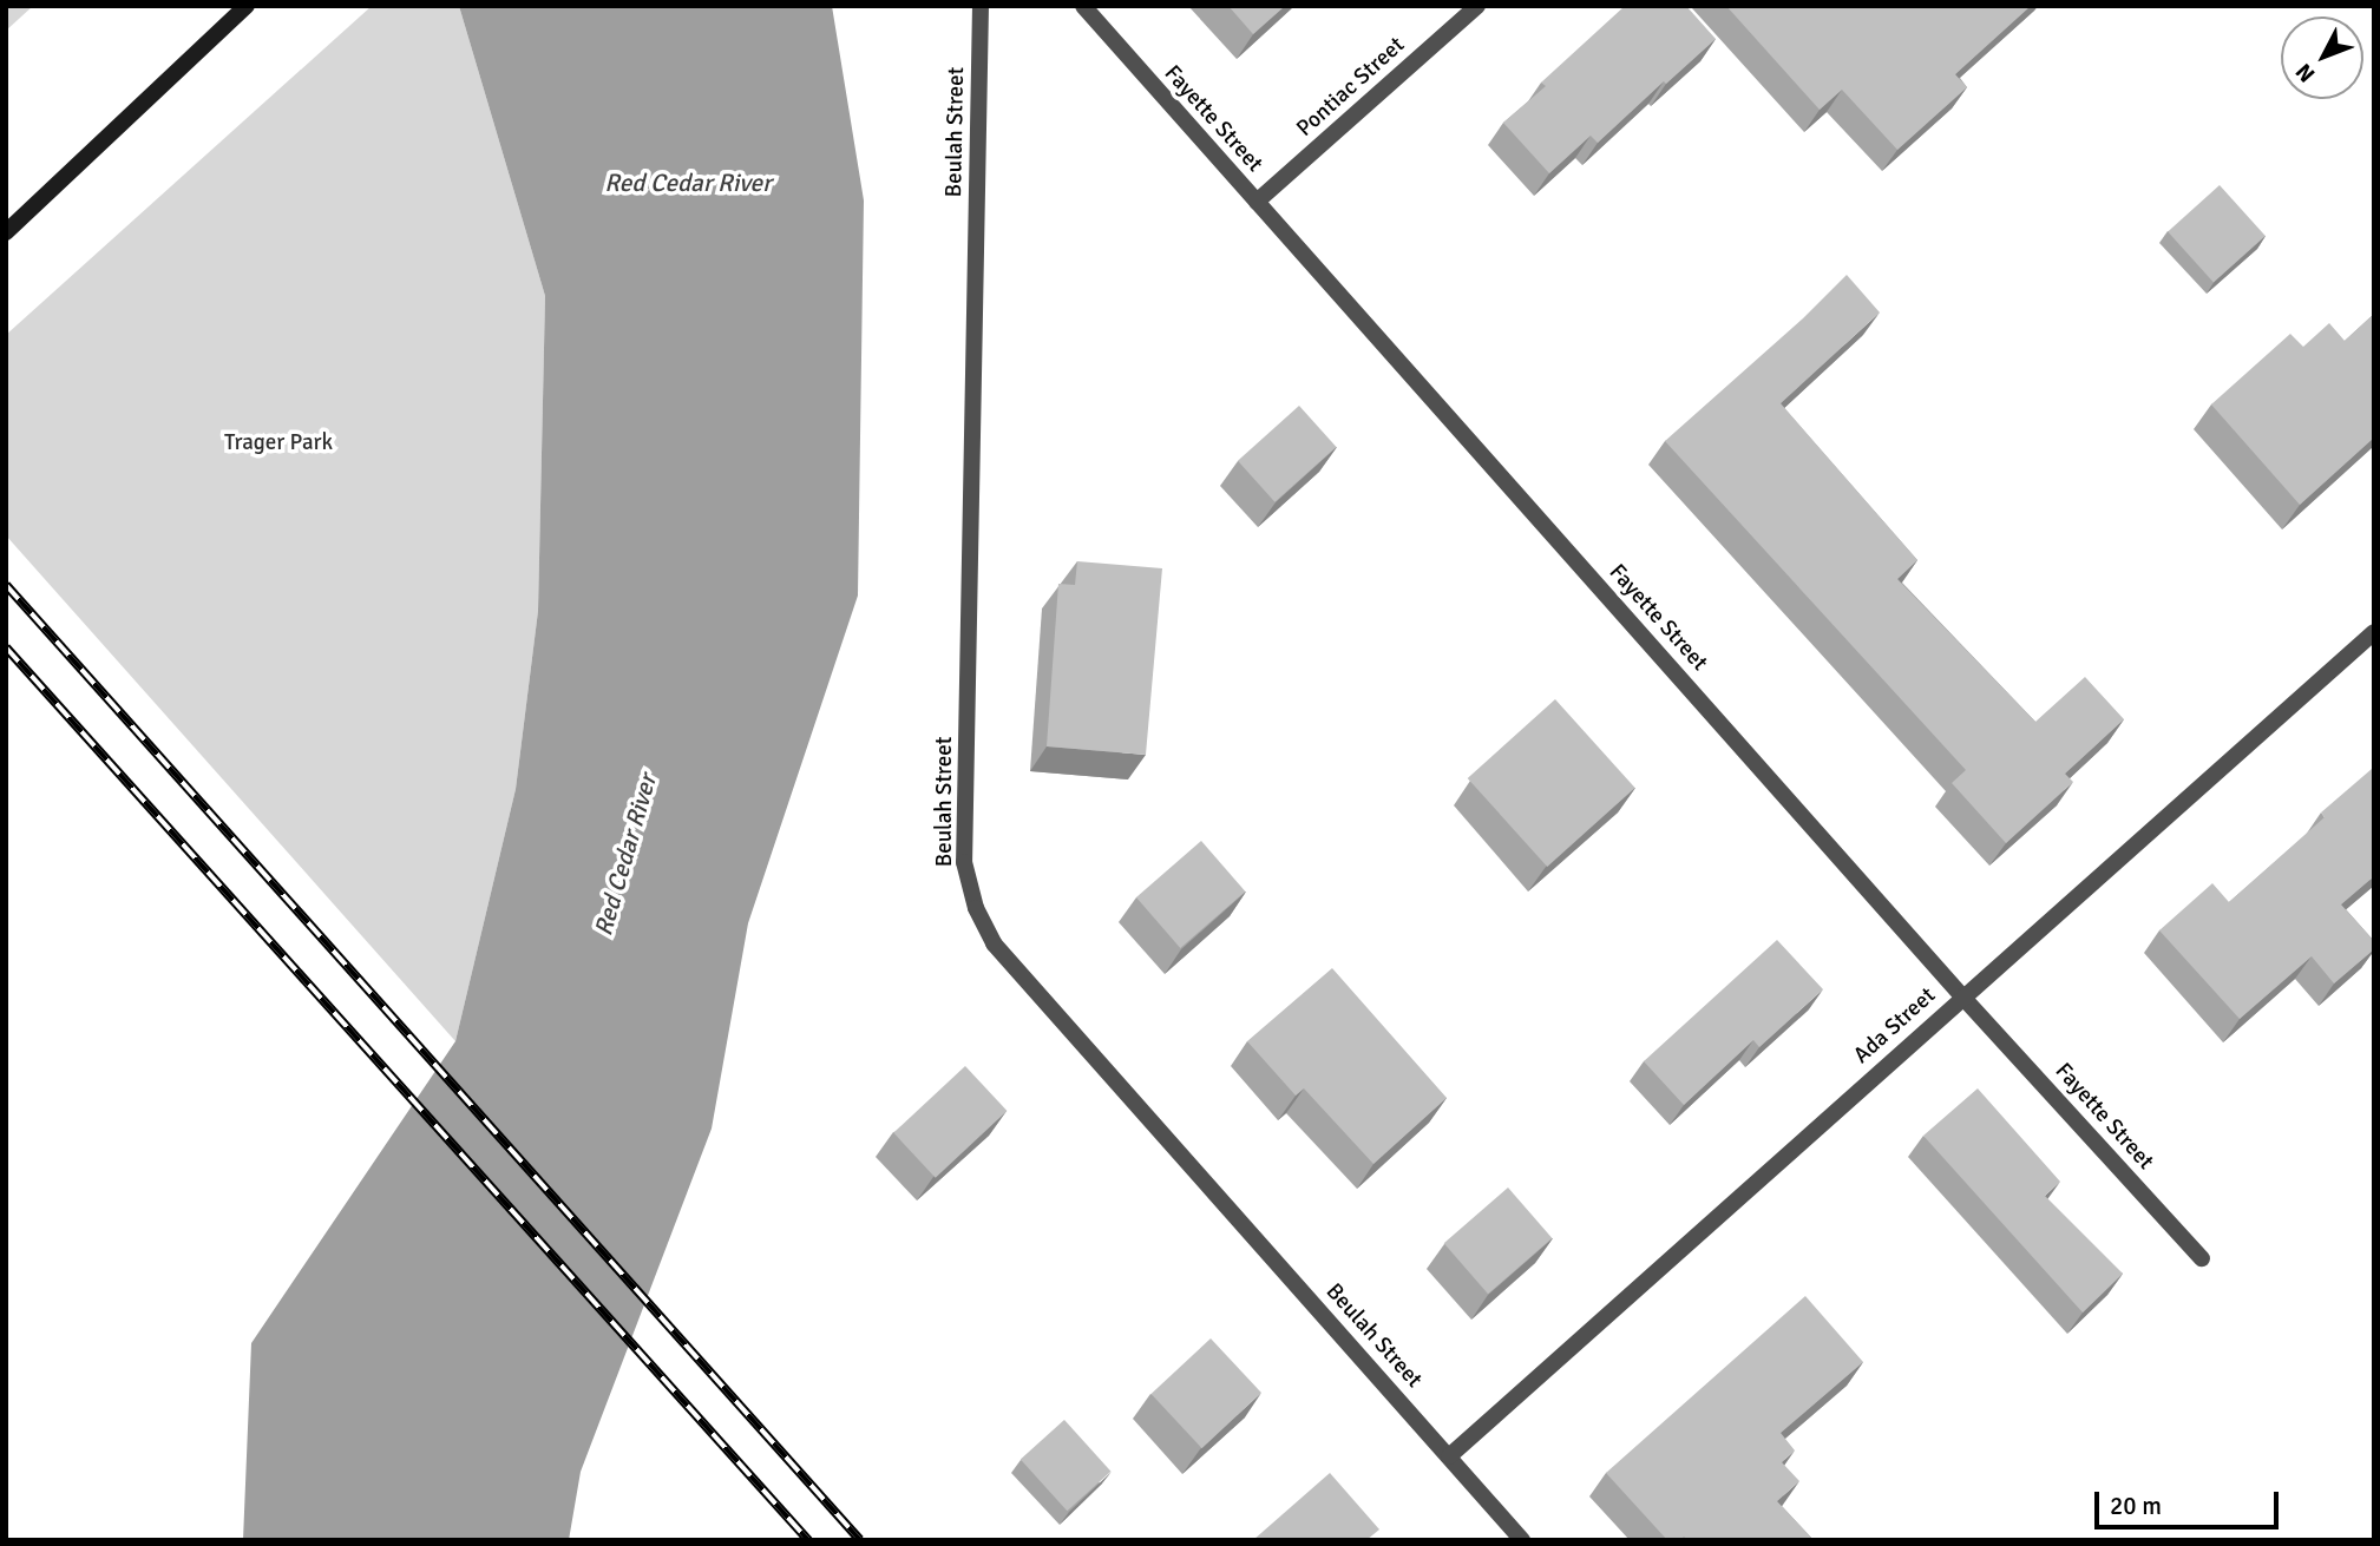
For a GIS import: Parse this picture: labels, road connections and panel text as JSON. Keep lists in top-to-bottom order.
{
  "streets": {
    "street": [
      "Pontiac Street",
      "Fayette Street",
      "Beulah Street",
      "Ada Street"
    ]
  },
  "crossings": [
    ["Pontiac Street", "Fayette Street"],
    ["Fayette Street", "Ada Street"],
    ["Beulah Street", "Ada Street"]
  ],
  "water": ["Red Cedar River"],
  "parks": ["Trager Park"],
  "scale_bar": "20 m",
  "north": "bottom left"
}
